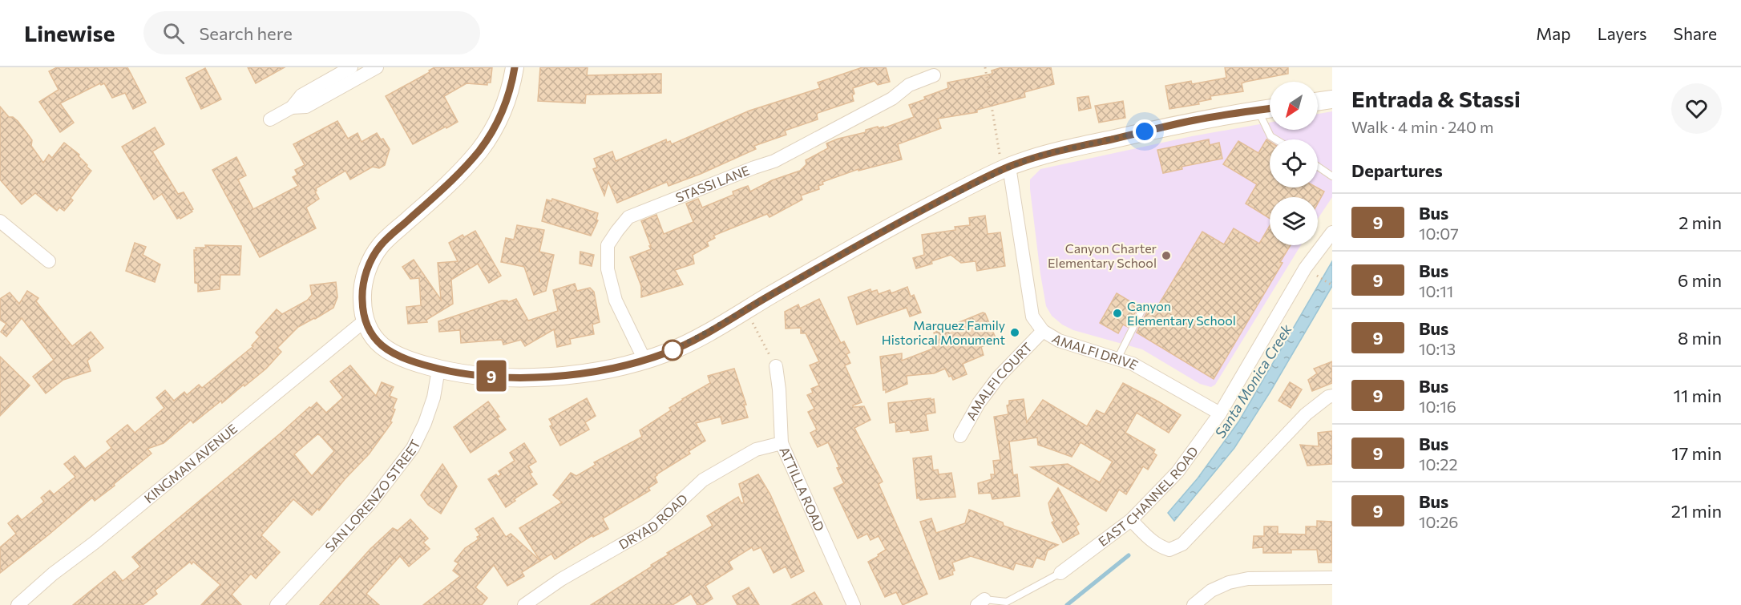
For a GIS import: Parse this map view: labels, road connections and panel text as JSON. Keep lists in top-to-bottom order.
{
  "streets": {
    "street": [
      "STASSI LANE",
      "AMALFI DRIVE",
      "AMALFI COURT",
      "KINGMAN AVENUE",
      "ATTILLA ROAD",
      "SAN LORENZO STREET",
      "EAST CHANNEL ROAD",
      "DRYAD ROAD"
    ]
  },
  "crossings": [
    ["AMALFI DRIVE", "AMALFI COURT"],
    ["AMALFI DRIVE", "EAST CHANNEL ROAD"],
    ["ATTILLA ROAD", "DRYAD ROAD"]
  ],
  "water": ["Santa Monica Creek"],
  "places": ["Canyon Charter Elementary School", "Canyon Elementary School", "Marquez Family Historical Monument"],
  "lines": ["bus line 9"],
  "north": "bottom left",
  "page": {
    "header": "Linewise",
    "search": "Search here",
    "nav": ["Map", "Layers", "Share"],
    "on_map": "9",
    "heading": [
      ["Entrada & Stassi", "Walk · 4 min · 240 m"],
      "Departures"
    ],
    "list": [
      {
        "mark": "9",
        "name": "Bus",
        "note": "10:07",
        "value": "2 min"
      },
      {
        "mark": "9",
        "name": "Bus",
        "note": "10:11",
        "value": "6 min"
      },
      {
        "mark": "9",
        "name": "Bus",
        "note": "10:13",
        "value": "8 min"
      },
      {
        "mark": "9",
        "name": "Bus",
        "note": "10:16",
        "value": "11 min"
      },
      {
        "mark": "9",
        "name": "Bus",
        "note": "10:22",
        "value": "17 min"
      },
      {
        "mark": "9",
        "name": "Bus",
        "note": "10:26",
        "value": "21 min"
      }
    ]
  }
}
